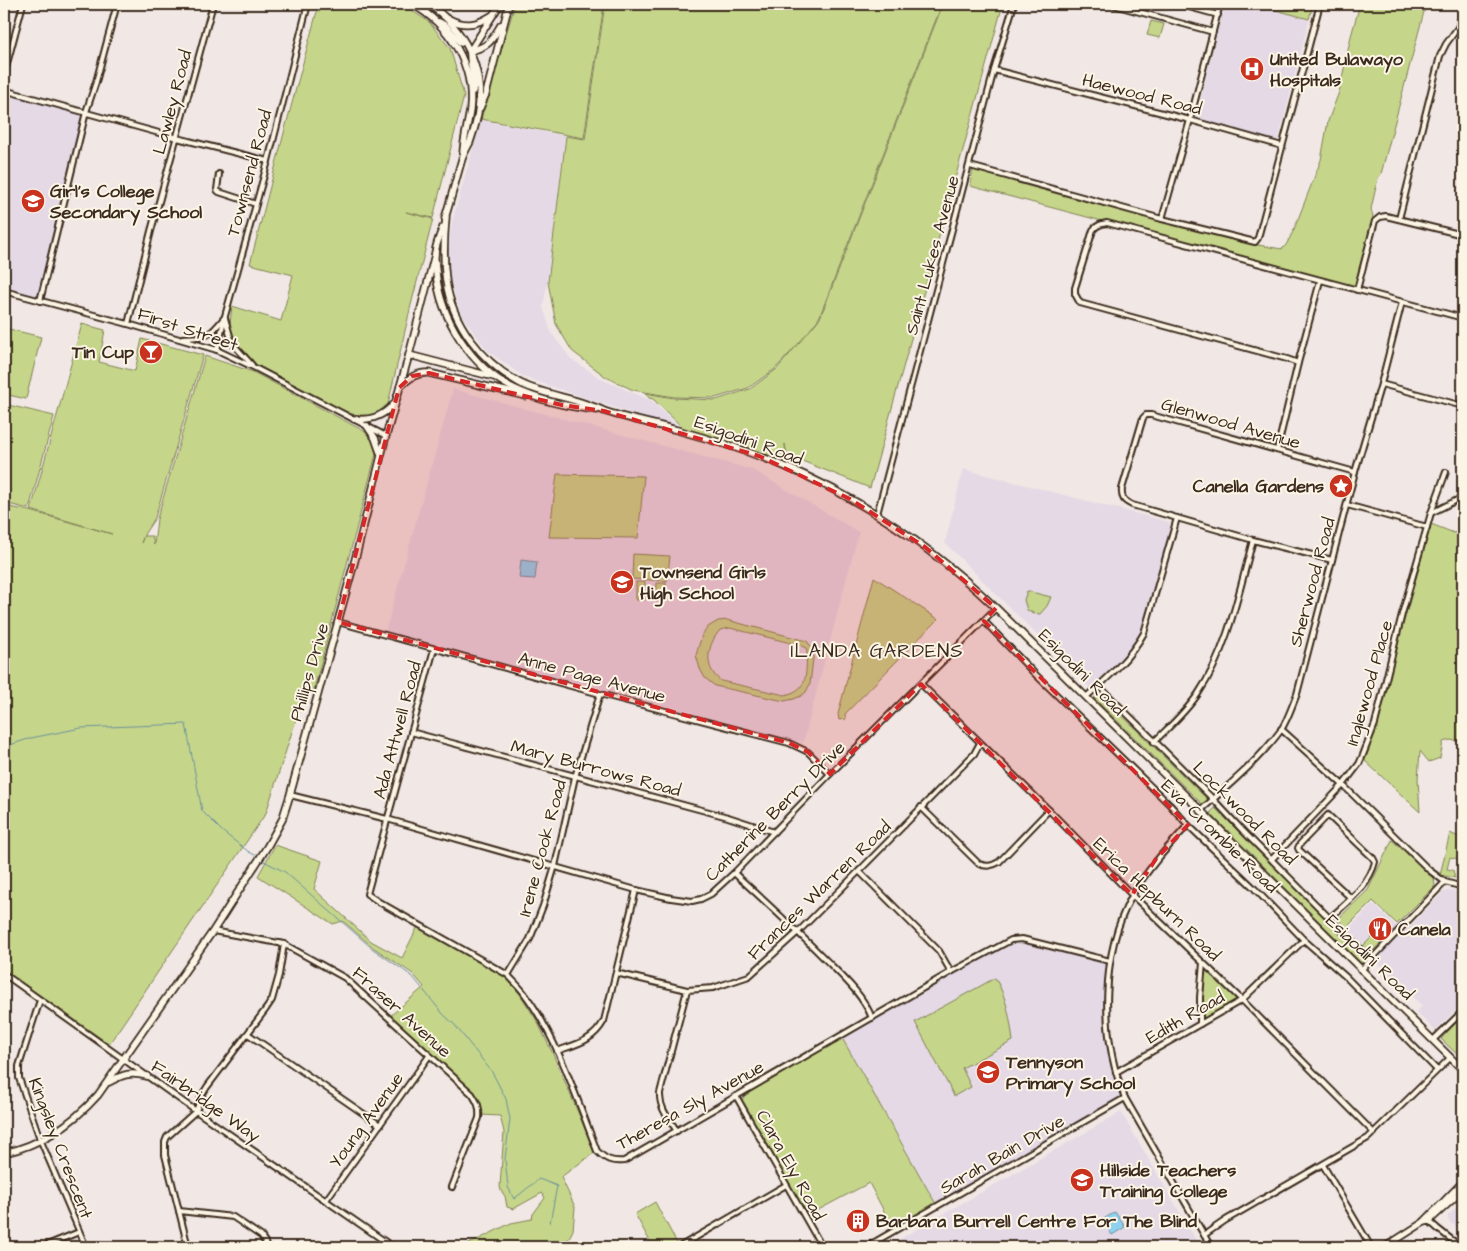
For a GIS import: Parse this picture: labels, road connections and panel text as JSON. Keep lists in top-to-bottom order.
{
  "streets": {
    "main road": ["Esigodini Road", "Phillips Drive"],
    "street": [
      "Haewood Road",
      "Lawley Road",
      "Townsend Road",
      "Saint Lukes Avenue",
      "First Street",
      "Glenwood Avenue",
      "Sherwood Road",
      "Anne Page Avenue",
      "Inglewood Place",
      "Ada Attwell Road",
      "Mary Burrows Road",
      "Catherine Berry Drive",
      "Lockwood Road",
      "Eva Crombie Road",
      "Irene Cook Road",
      "Frances Warren Road",
      "Erica Hepburn Road",
      "Fraser Avenue",
      "Edith Road",
      "Fairbridge Way",
      "Theresa Sly Avenue",
      "Young Avenue",
      "Kingsley Crescent",
      "Sarah Bain Drive",
      "Clara Ely Road"
    ]
  },
  "crossings": [
    ["Haewood Road", "Saint Lukes Avenue"],
    ["Lawley Road", "First Street"],
    ["Townsend Road", "First Street"],
    ["Saint Lukes Avenue", "Esigodini Road"],
    ["First Street", "Phillips Drive"],
    ["Glenwood Avenue", "Sherwood Road"],
    ["Esigodini Road", "Sherwood Road"],
    ["Esigodini Road", "Phillips Drive"],
    ["Esigodini Road", "Catherine Berry Drive"],
    ["Sherwood Road", "Lockwood Road"],
    ["Phillips Drive", "Anne Page Avenue"],
    ["Phillips Drive", "Catherine Berry Drive"],
    ["Phillips Drive", "Fraser Avenue"],
    ["Phillips Drive", "Fairbridge Way"],
    ["Phillips Drive", "Kingsley Crescent"],
    ["Anne Page Avenue", "Ada Attwell Road"],
    ["Anne Page Avenue", "Catherine Berry Drive"],
    ["Anne Page Avenue", "Irene Cook Road"],
    ["Inglewood Place", "Lockwood Road"],
    ["Ada Attwell Road", "Mary Burrows Road"],
    ["Ada Attwell Road", "Catherine Berry Drive"],
    ["Ada Attwell Road", "Theresa Sly Avenue"],
    ["Mary Burrows Road", "Catherine Berry Drive"],
    ["Mary Burrows Road", "Irene Cook Road"],
    ["Catherine Berry Drive", "Eva Crombie Road"],
    ["Catherine Berry Drive", "Irene Cook Road"],
    ["Catherine Berry Drive", "Erica Hepburn Road"],
    ["Catherine Berry Drive", "Theresa Sly Avenue"],
    ["Eva Crombie Road", "Edith Road"],
    ["Irene Cook Road", "Theresa Sly Avenue"],
    ["Frances Warren Road", "Erica Hepburn Road"],
    ["Erica Hepburn Road", "Edith Road"],
    ["Fraser Avenue", "Young Avenue"],
    ["Fairbridge Way", "Young Avenue"],
    ["Fairbridge Way", "Kingsley Crescent"],
    ["Theresa Sly Avenue", "Clara Ely Road"]
  ],
  "districts": ["ILANDA GARDENS"],
  "places": {
    "hospital": ["United Bulawayo Hospitals"],
    "school or university": [
      "Girl's College Secondary School",
      "Townsend Girls High School",
      "Tennyson Primary School",
      "Hillside Teachers Training College"
    ],
    "bar": ["Tin Cup"],
    "place": ["Canella Gardens"],
    "restaurant": ["Canela"],
    "building": ["Barbara Burrell Centre For The Blind"]
  }
}
